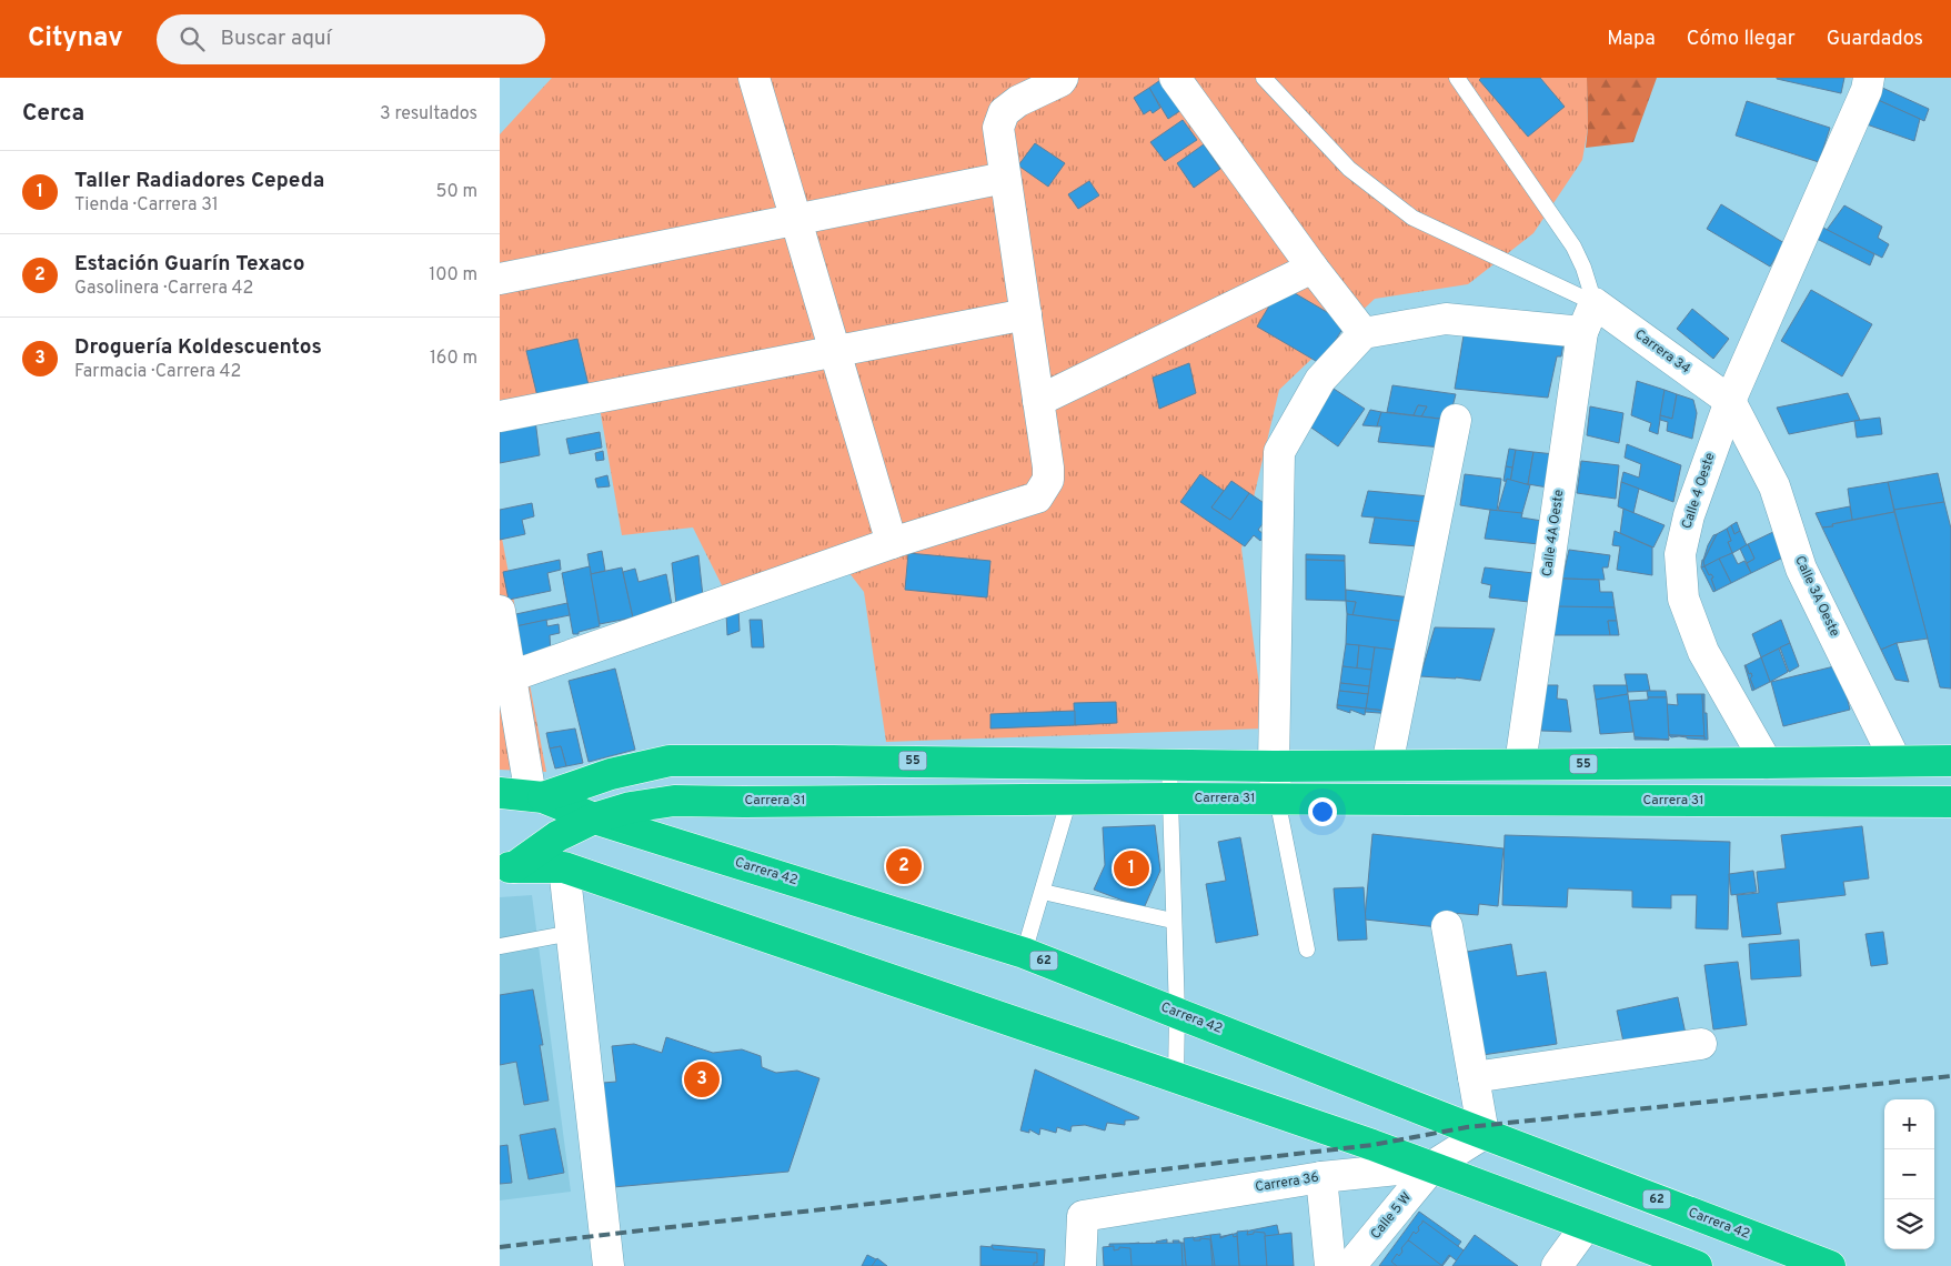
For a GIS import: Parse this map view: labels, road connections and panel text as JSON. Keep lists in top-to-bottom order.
{
  "streets": {
    "highway": [
      "55",
      "Carrera 31",
      "Carrera 42",
      "62"
    ],
    "street": [
      "Carrera 34",
      "Calle 4 Oeste",
      "Calle 4A Oeste",
      "Calle 3A Oeste",
      "Carrera 36",
      "Calle 5 W"
    ]
  },
  "crossings": [
    ["Carrera 34", "Calle 4 Oeste"],
    ["Carrera 34", "Calle 4A Oeste"],
    ["Carrera 34", "Calle 3A Oeste"],
    ["Calle 4 Oeste", "Calle 3A Oeste"],
    ["Calle 4 Oeste", "55"],
    ["Calle 4A Oeste", "55"],
    ["Calle 3A Oeste", "55"],
    ["55", "Carrera 42"],
    ["Carrera 31", "Carrera 42"],
    ["Carrera 42", "Carrera 36"],
    ["Carrera 36", "Calle 5 W"]
  ],
  "page": {
    "header": "Citynav",
    "search": "Buscar aquí",
    "nav": ["Mapa", "Cómo llegar", "Guardados"],
    "heading": ["Cerca", "3 resultados"],
    "list": [
      {
        "mark": "1",
        "name": "Taller Radiadores Cepeda",
        "note": "Tienda · Carrera 31",
        "value": "50 m"
      },
      {
        "mark": "2",
        "name": "Estación Guarín Texaco",
        "note": "Gasolinera · Carrera 42",
        "value": "100 m"
      },
      {
        "mark": "3",
        "name": "Droguería Koldescuentos",
        "note": "Farmacia · Carrera 42",
        "value": "160 m"
      }
    ],
    "pins": ["2", "1", "3"],
    "map_buttons": ["+", "−"]
  }
}
